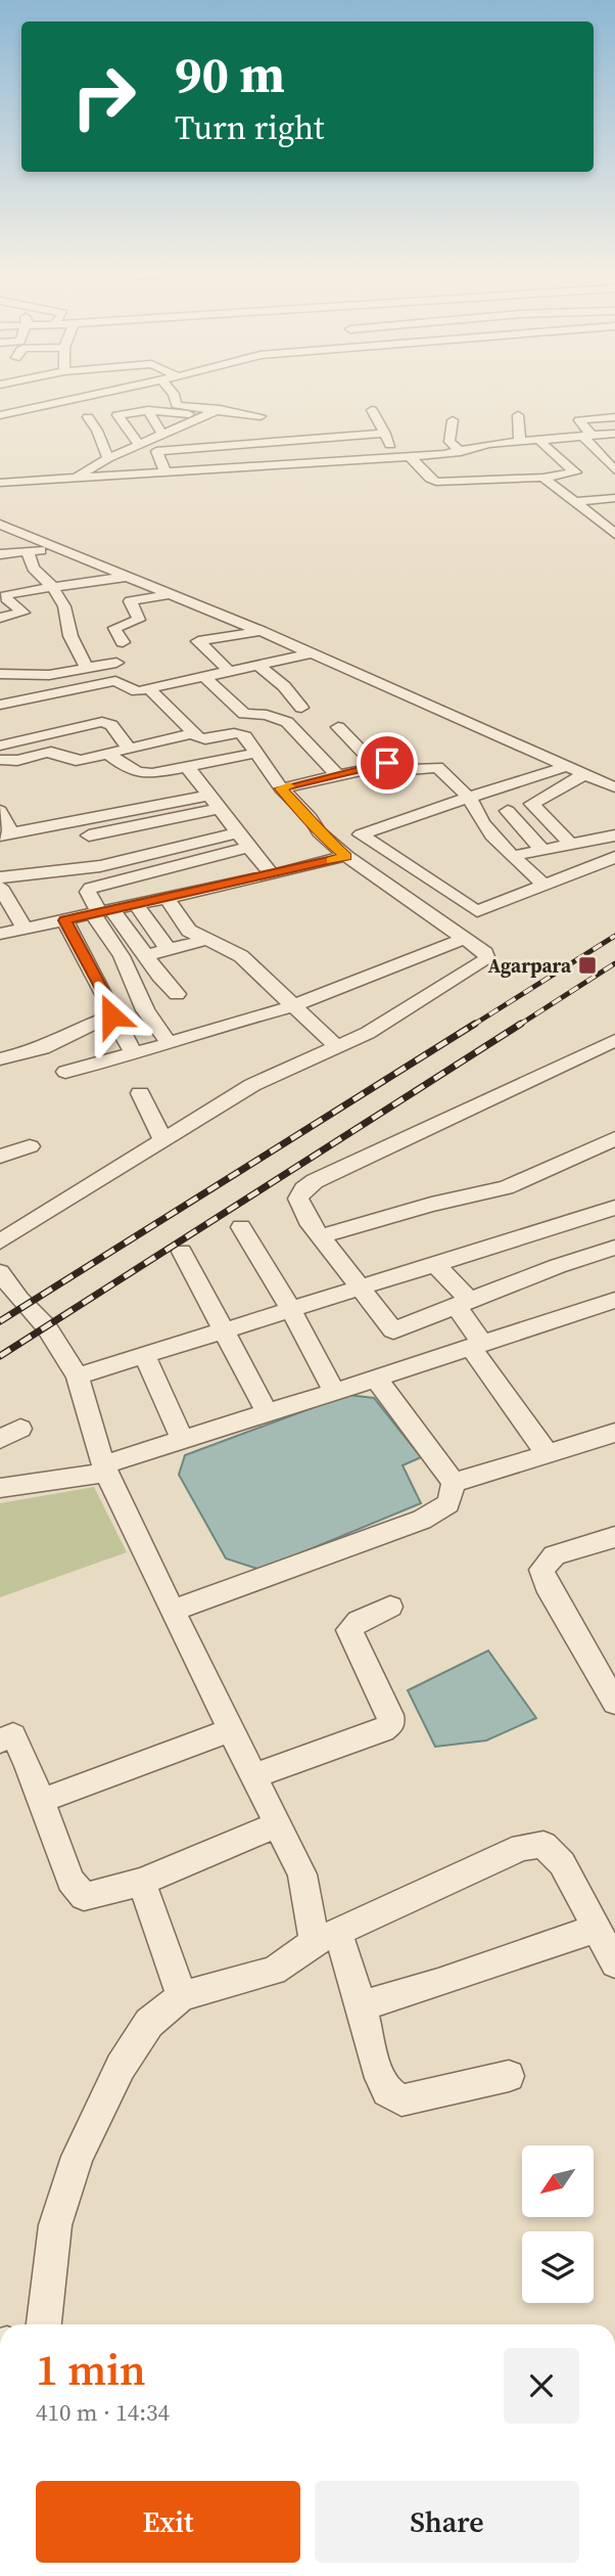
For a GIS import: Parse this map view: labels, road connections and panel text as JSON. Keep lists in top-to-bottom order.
{
  "places": {
    "transit": ["Agarpara"]
  },
  "north": "bottom left",
  "page": {
    "turn": ["90 m", "Turn right"],
    "heading": ["1 min", "410 m · 14:34"],
    "buttons": ["Exit", "Share"]
  }
}
